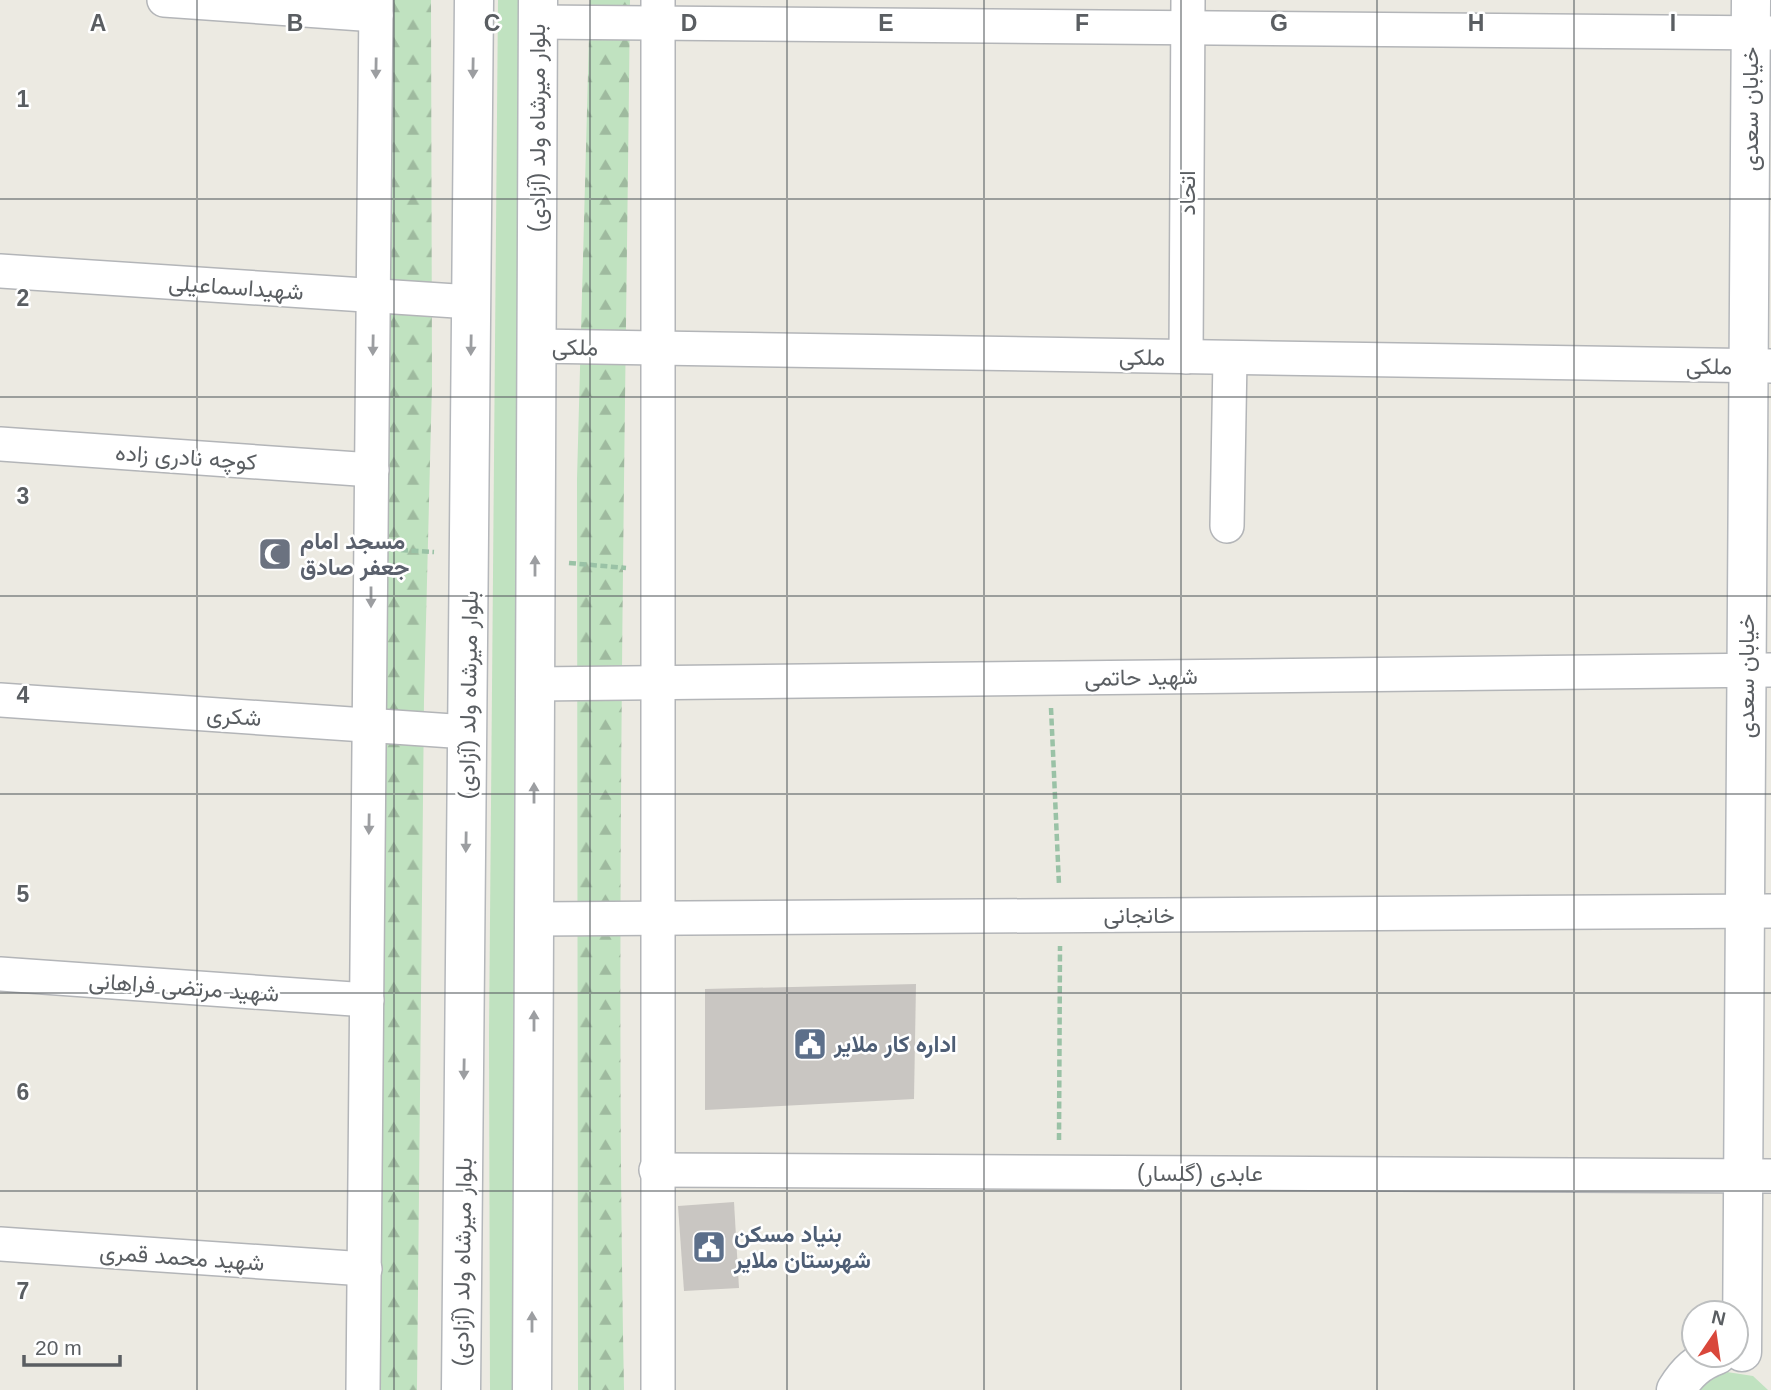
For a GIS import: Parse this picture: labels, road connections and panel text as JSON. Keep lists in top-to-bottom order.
{
  "streets": {
    "main road": ["خیابان سعدی", "بلوار میرشاه ولد (آزادی)"],
    "street": [
      "اتحاد",
      "شهیداسماعیلی",
      "ملکی",
      "کوچه نادری زاده",
      "شهید حاتمی",
      "شکری",
      "خانجانی",
      "شهید مرتضی فراهانی",
      "عابدی (گلسار)",
      "شهید محمد قمری"
    ]
  },
  "crossings": [
    ["خیابان سعدی", "ملکی"],
    ["خیابان سعدی", "شهید حاتمی"],
    ["خیابان سعدی", "خانجانی"],
    ["خیابان سعدی", "عابدی (گلسار)"],
    ["بلوار میرشاه ولد (آزادی)", "شهیداسماعیلی"],
    ["بلوار میرشاه ولد (آزادی)", "ملکی"],
    ["بلوار میرشاه ولد (آزادی)", "شهید حاتمی"],
    ["بلوار میرشاه ولد (آزادی)", "شکری"],
    ["بلوار میرشاه ولد (آزادی)", "خانجانی"],
    ["اتحاد", "ملکی"]
  ],
  "places": {
    "mosque": ["مسجد امام جعفر صادق"],
    "public building": ["اداره کار ملایر", "بنیاد مسکن شهرستان ملایر"]
  },
  "scale_bar": "20 m",
  "north": "top",
  "grid": {
    "columns": [
      "A",
      "B",
      "C",
      "D",
      "E",
      "F",
      "G",
      "H",
      "I"
    ],
    "rows": [
      "1",
      "2",
      "3",
      "4",
      "5",
      "6",
      "7"
    ]
  }
}
